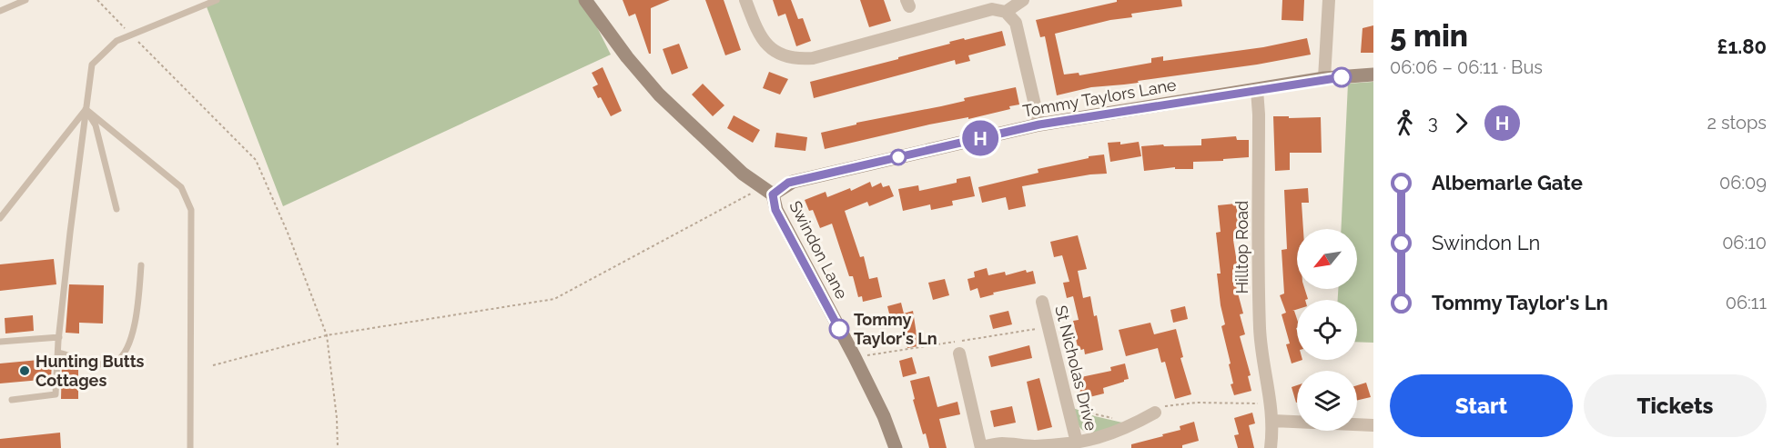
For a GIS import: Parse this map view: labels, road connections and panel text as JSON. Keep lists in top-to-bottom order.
{
  "streets": {
    "street": [
      "Tommy Taylors Lane",
      "Hilltop Road",
      "Swindon Lane",
      "St Nicholas Drive"
    ]
  },
  "crossings": [
    ["Tommy Taylors Lane", "Hilltop Road"],
    ["Tommy Taylors Lane", "Swindon Lane"]
  ],
  "places": ["Tommy Taylor's Ln", "Hunting Butts Cottages"],
  "lines": ["bus line H"],
  "north": "bottom left",
  "page": {
    "on_map": "H",
    "heading": ["5 min", "06:06 – 06:11 · Bus", "£1.80"],
    "legs": ["3", "H", "2 stops"],
    "list": [
      {
        "name": "Albemarle Gate",
        "value": "06:09"
      },
      {
        "name": "Swindon Ln",
        "value": "06:10"
      },
      {
        "name": "Tommy Taylor's Ln",
        "value": "06:11"
      }
    ],
    "buttons": ["Start", "Tickets"]
  }
}
